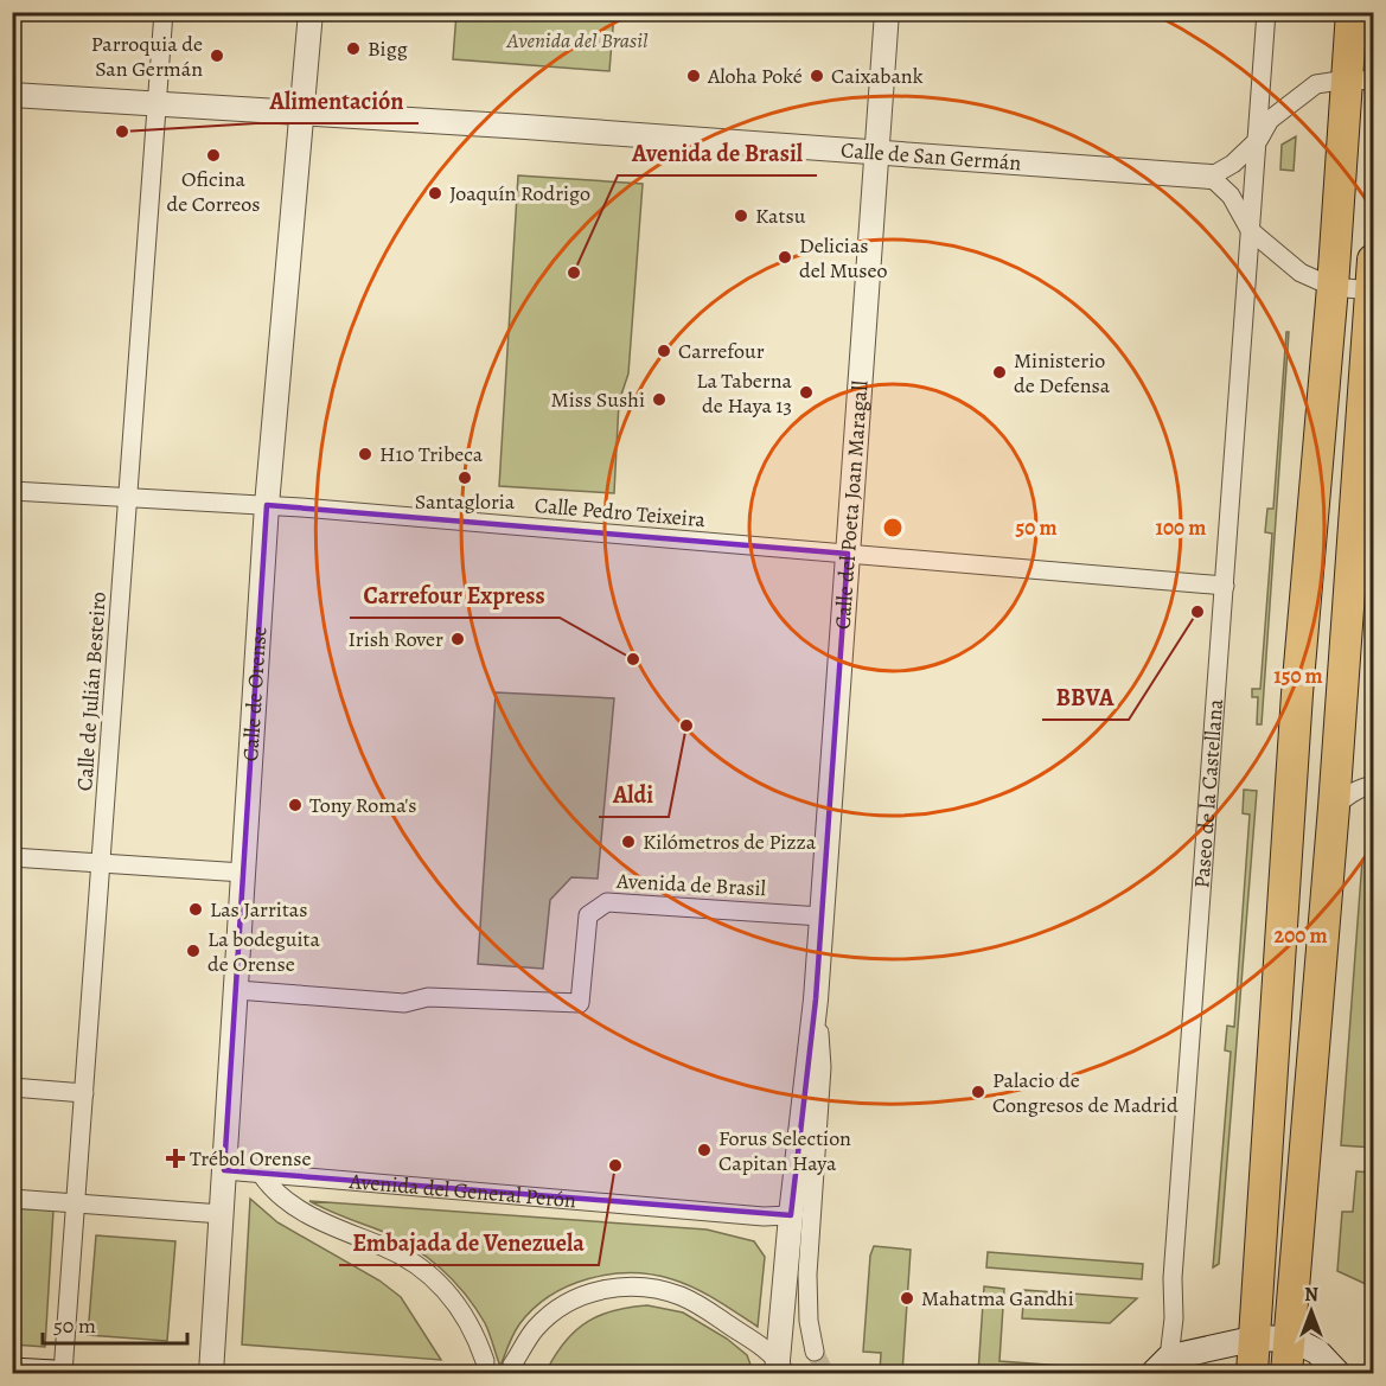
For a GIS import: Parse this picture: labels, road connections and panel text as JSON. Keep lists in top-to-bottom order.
{
  "streets": {
    "street": [
      "Calle de San Germán",
      "Calle del Poeta Joan Maragall",
      "Calle Pedro Teixeira",
      "Calle de Julián Besteiro",
      "Calle de Orense",
      "Paseo de la Castellana",
      "Avenida de Brasil",
      "Avenida del General Perón"
    ]
  },
  "crossings": [
    ["Calle de San Germán", "Calle del Poeta Joan Maragall"],
    ["Calle de San Germán", "Calle de Julián Besteiro"],
    ["Calle de San Germán", "Calle de Orense"],
    ["Calle del Poeta Joan Maragall", "Calle Pedro Teixeira"],
    ["Calle del Poeta Joan Maragall", "Avenida de Brasil"],
    ["Calle del Poeta Joan Maragall", "Avenida del General Perón"],
    ["Calle Pedro Teixeira", "Calle de Julián Besteiro"],
    ["Calle Pedro Teixeira", "Calle de Orense"],
    ["Calle Pedro Teixeira", "Paseo de la Castellana"],
    ["Calle de Orense", "Avenida de Brasil"],
    ["Calle de Orense", "Avenida del General Perón"]
  ],
  "parks": ["Avenida del Brasil"],
  "places": {
    "other": [
      "Bigg",
      "Parroquia de San Germán",
      "Aloha Poké",
      "Caixabank",
      "Alimentación",
      "Oficina de Correos",
      "Joaquín Rodrigo",
      "Katsu",
      "Delicias del Museo",
      "Avenida de Brasil",
      "Carrefour",
      "Ministerio de Defensa",
      "La Taberna de Haya 13",
      "Miss Sushi",
      "H10 Tribeca",
      "Santagloria",
      "BBVA",
      "Irish Rover",
      "Carrefour Express",
      "Aldi",
      "Tony Roma's",
      "Kilómetros de Pizza",
      "Las Jarritas",
      "La bodeguita de Orense",
      "Palacio de Congresos de Madrid",
      "Forus Selection Capitan Haya",
      "Embajada de Venezuela",
      "Mahatma Gandhi"
    ],
    "health": ["Trébol Orense"]
  },
  "scale_bar": "50 m",
  "north": "top",
  "rings": [
    "50 m",
    "100 m",
    "150 m",
    "200 m"
  ]
}
